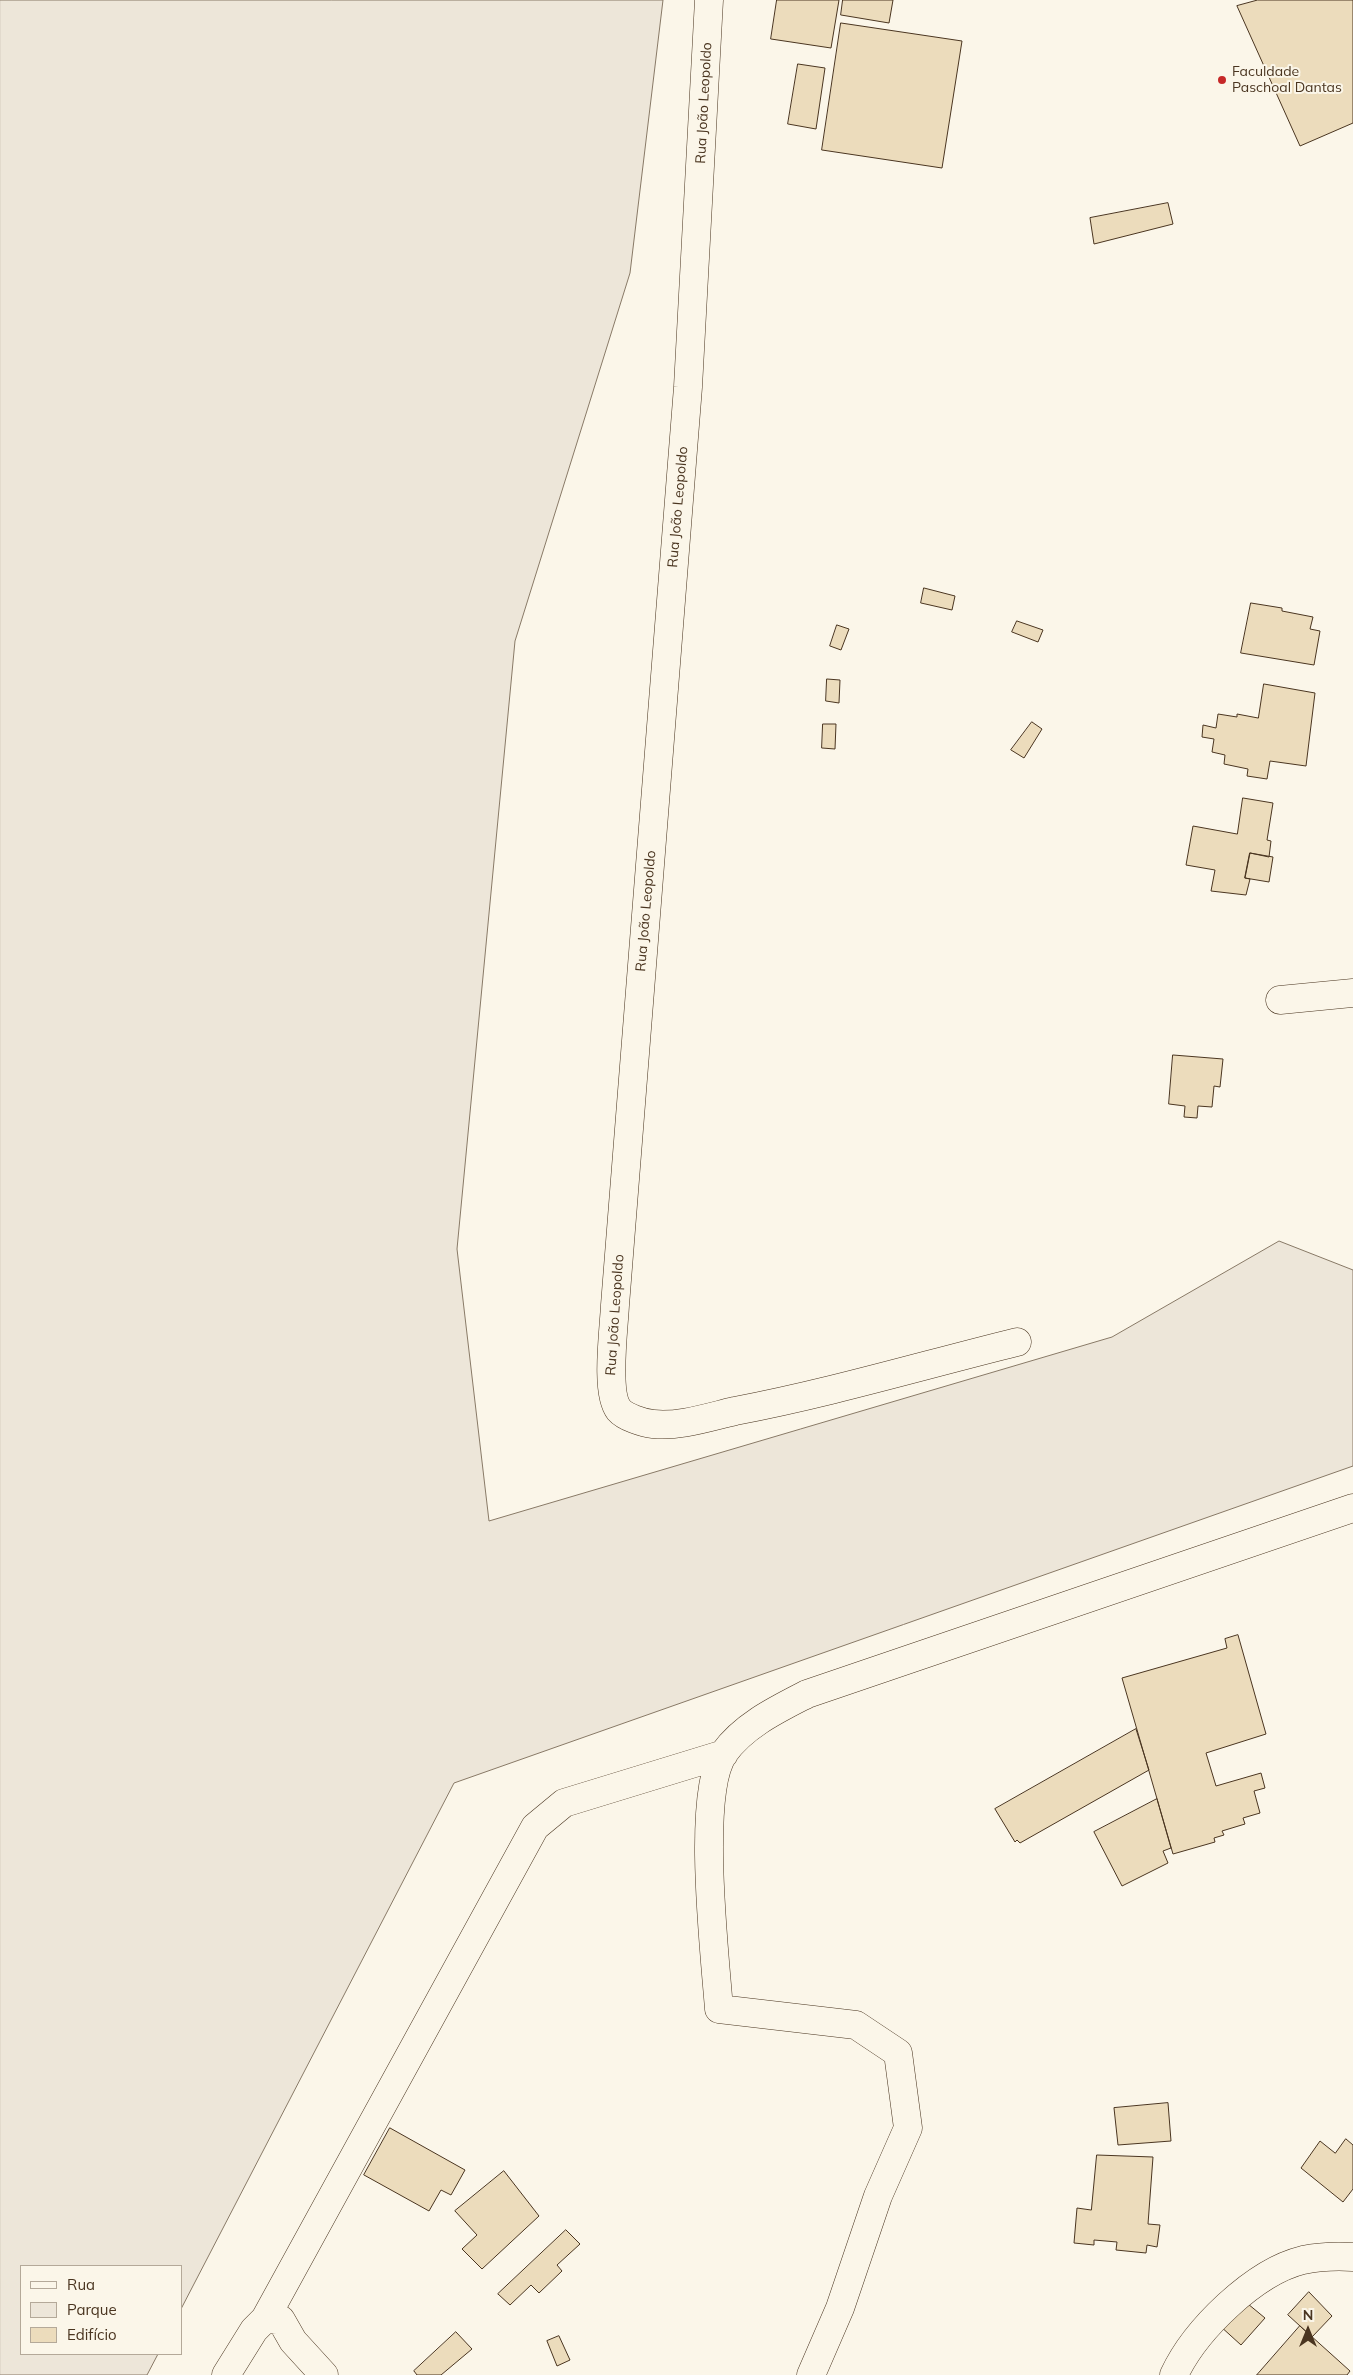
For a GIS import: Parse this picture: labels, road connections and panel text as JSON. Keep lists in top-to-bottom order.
{
  "streets": {
    "street": ["Rua João Leopoldo"]
  },
  "places": ["Faculdade Paschoal Dantas"],
  "legend": ["Rua", "Parque", "Edifício"],
  "north": "top"
}
